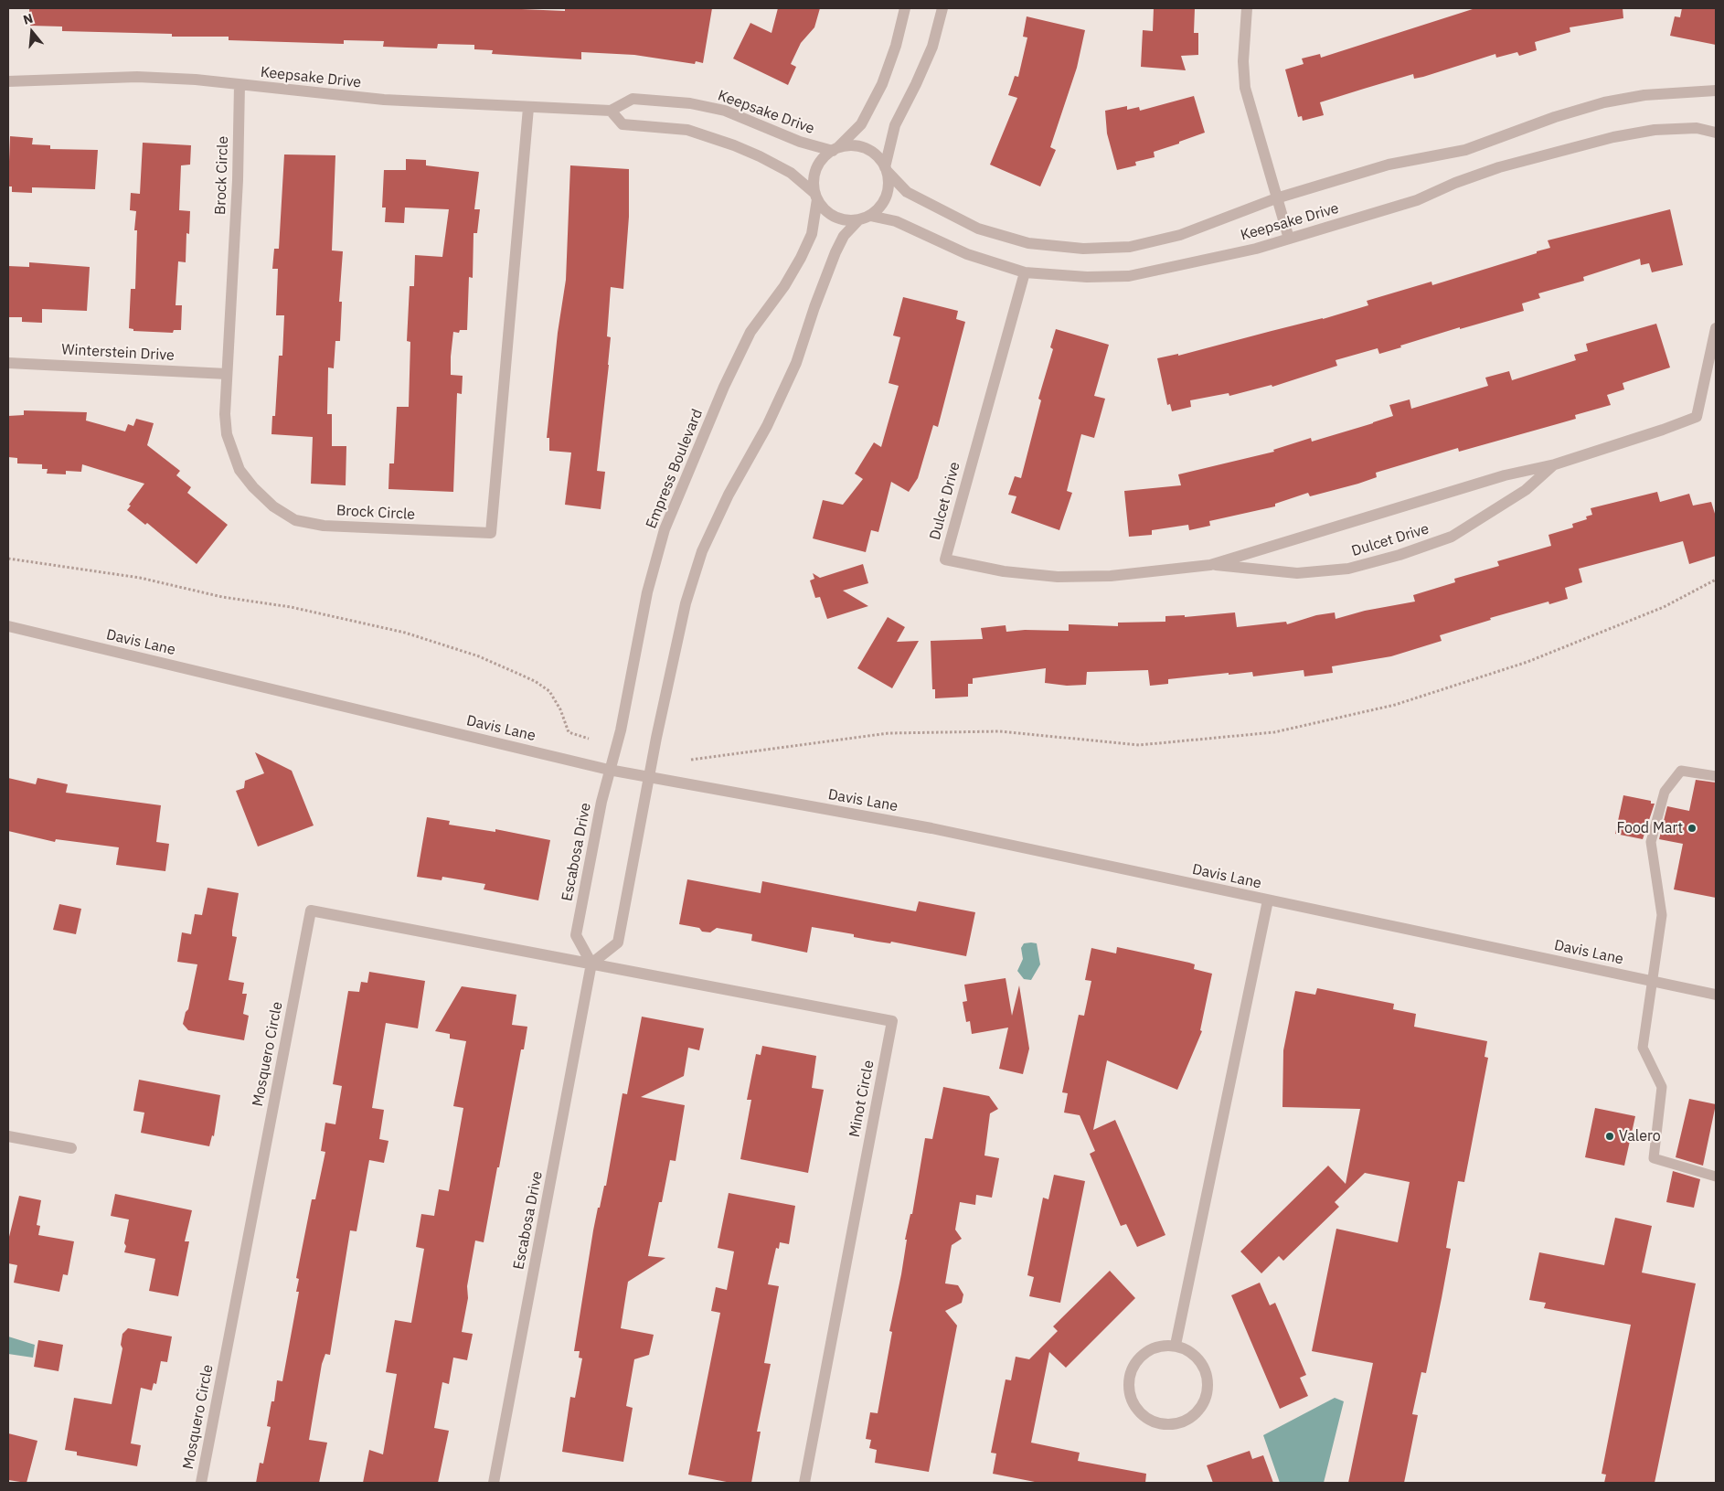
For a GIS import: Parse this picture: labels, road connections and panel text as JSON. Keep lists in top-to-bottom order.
{
  "streets": {
    "street": [
      "Keepsake Drive",
      "Brock Circle",
      "Winterstein Drive",
      "Empress Boulevard",
      "Dulcet Drive",
      "Davis Lane",
      "Escabosa Drive",
      "Mosquero Circle",
      "Minot Circle"
    ]
  },
  "crossings": [
    ["Keepsake Drive", "Brock Circle"],
    ["Keepsake Drive", "Empress Boulevard"],
    ["Keepsake Drive", "Dulcet Drive"],
    ["Brock Circle", "Winterstein Drive"],
    ["Empress Boulevard", "Davis Lane"],
    ["Empress Boulevard", "Escabosa Drive"],
    ["Davis Lane", "Escabosa Drive"],
    ["Escabosa Drive", "Mosquero Circle"],
    ["Escabosa Drive", "Minot Circle"],
    ["Mosquero Circle", "Minot Circle"]
  ],
  "places": ["Food Mart", "Valero"],
  "north": "top"
}
